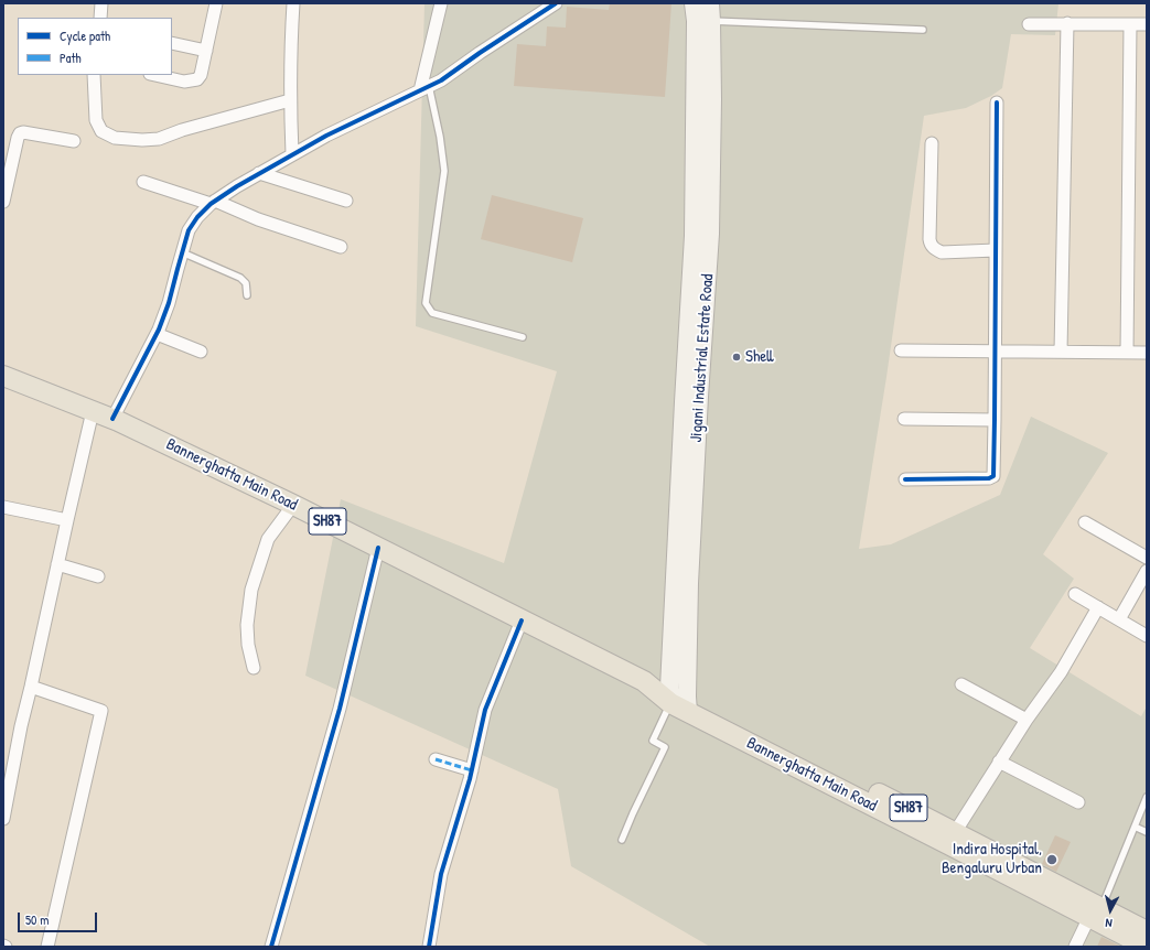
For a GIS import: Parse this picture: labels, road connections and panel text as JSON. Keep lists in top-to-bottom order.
{
  "streets": {
    "main road": ["Jigani Industrial Estate Road", "Bannerghatta Main Road", "SH87"]
  },
  "crossings": [
    ["Jigani Industrial Estate Road", "Bannerghatta Main Road"]
  ],
  "places": ["Shell", "Indira Hospital, Bengaluru Urban"],
  "legend": ["Cycle path", "Path"],
  "scale_bar": "50 m",
  "north": "bottom"
}
